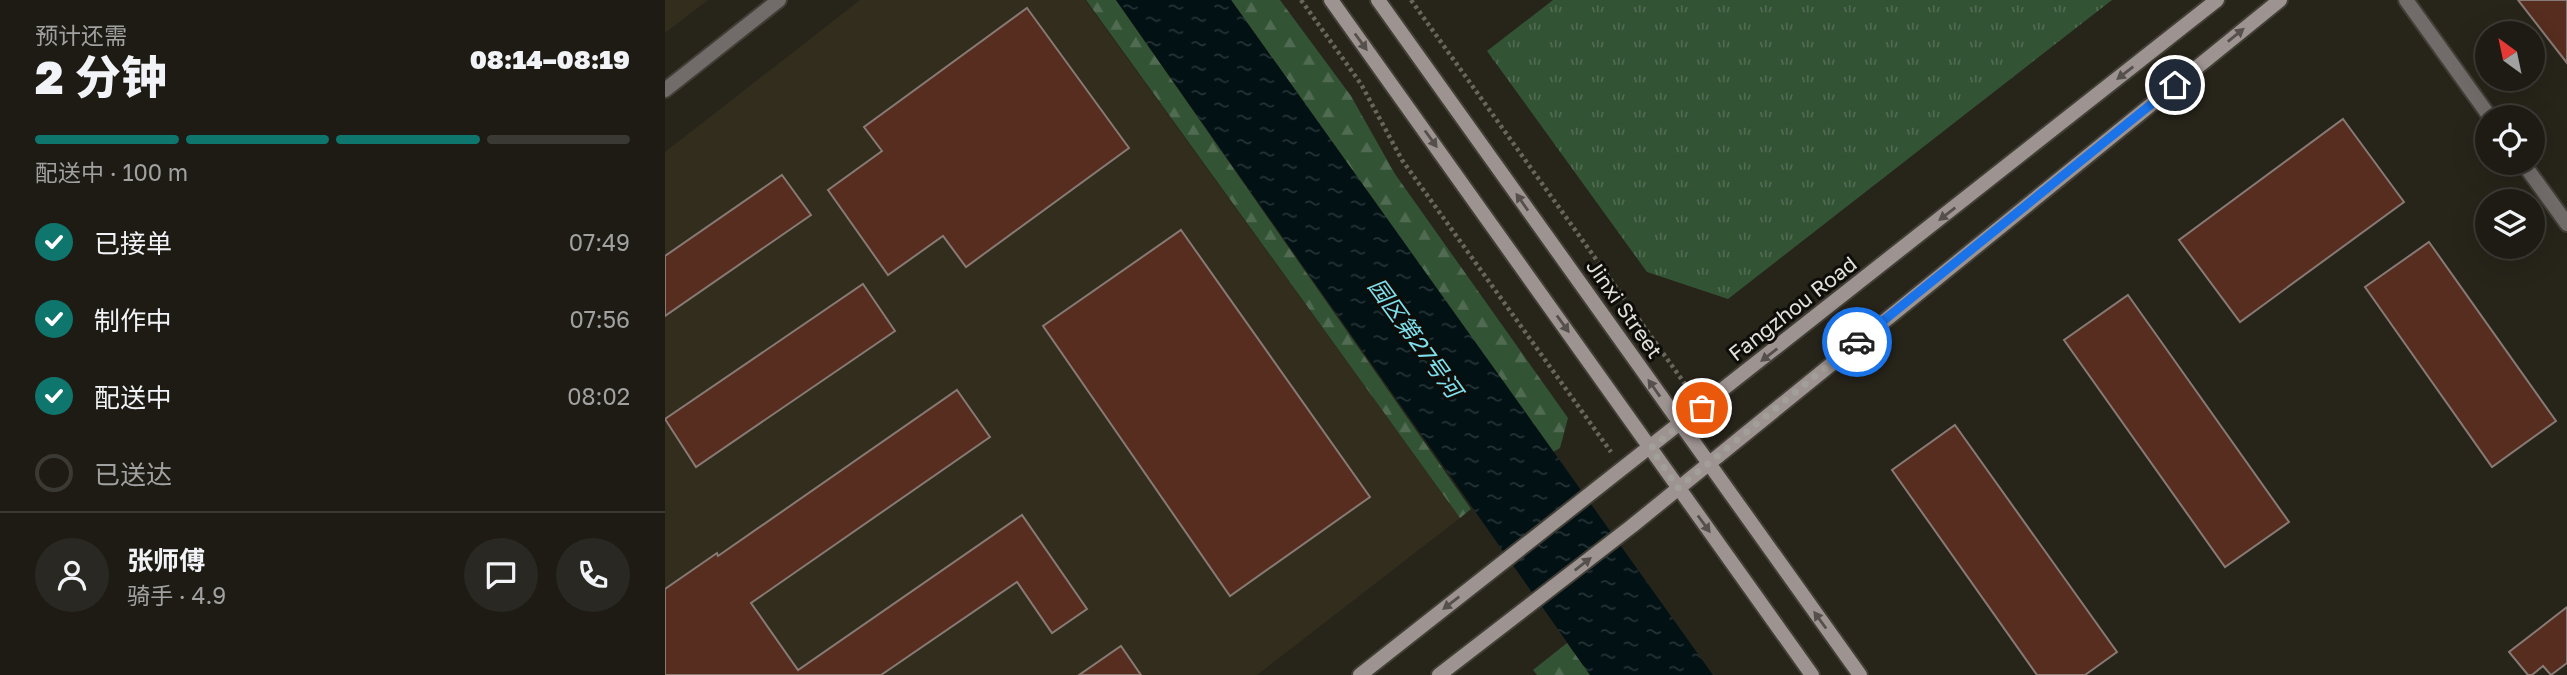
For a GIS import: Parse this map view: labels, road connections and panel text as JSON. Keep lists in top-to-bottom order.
{
  "streets": {
    "main road": ["Jinxi Street", "Fangzhou Road"]
  },
  "crossings": [
    ["Jinxi Street", "Fangzhou Road"]
  ],
  "water": ["园区第27号河"],
  "north": "top left",
  "page": {
    "heading": ["2 分钟", "预计还需", "08:14–08:19"],
    "panel": ["张师傅", "骑手 · 4.9"],
    "bar": "配送中 · 100 m",
    "list": [
      ["已接单", "07:49"],
      ["制作中", "07:56"],
      ["配送中", "08:02"],
      "已送达"
    ]
  }
}
